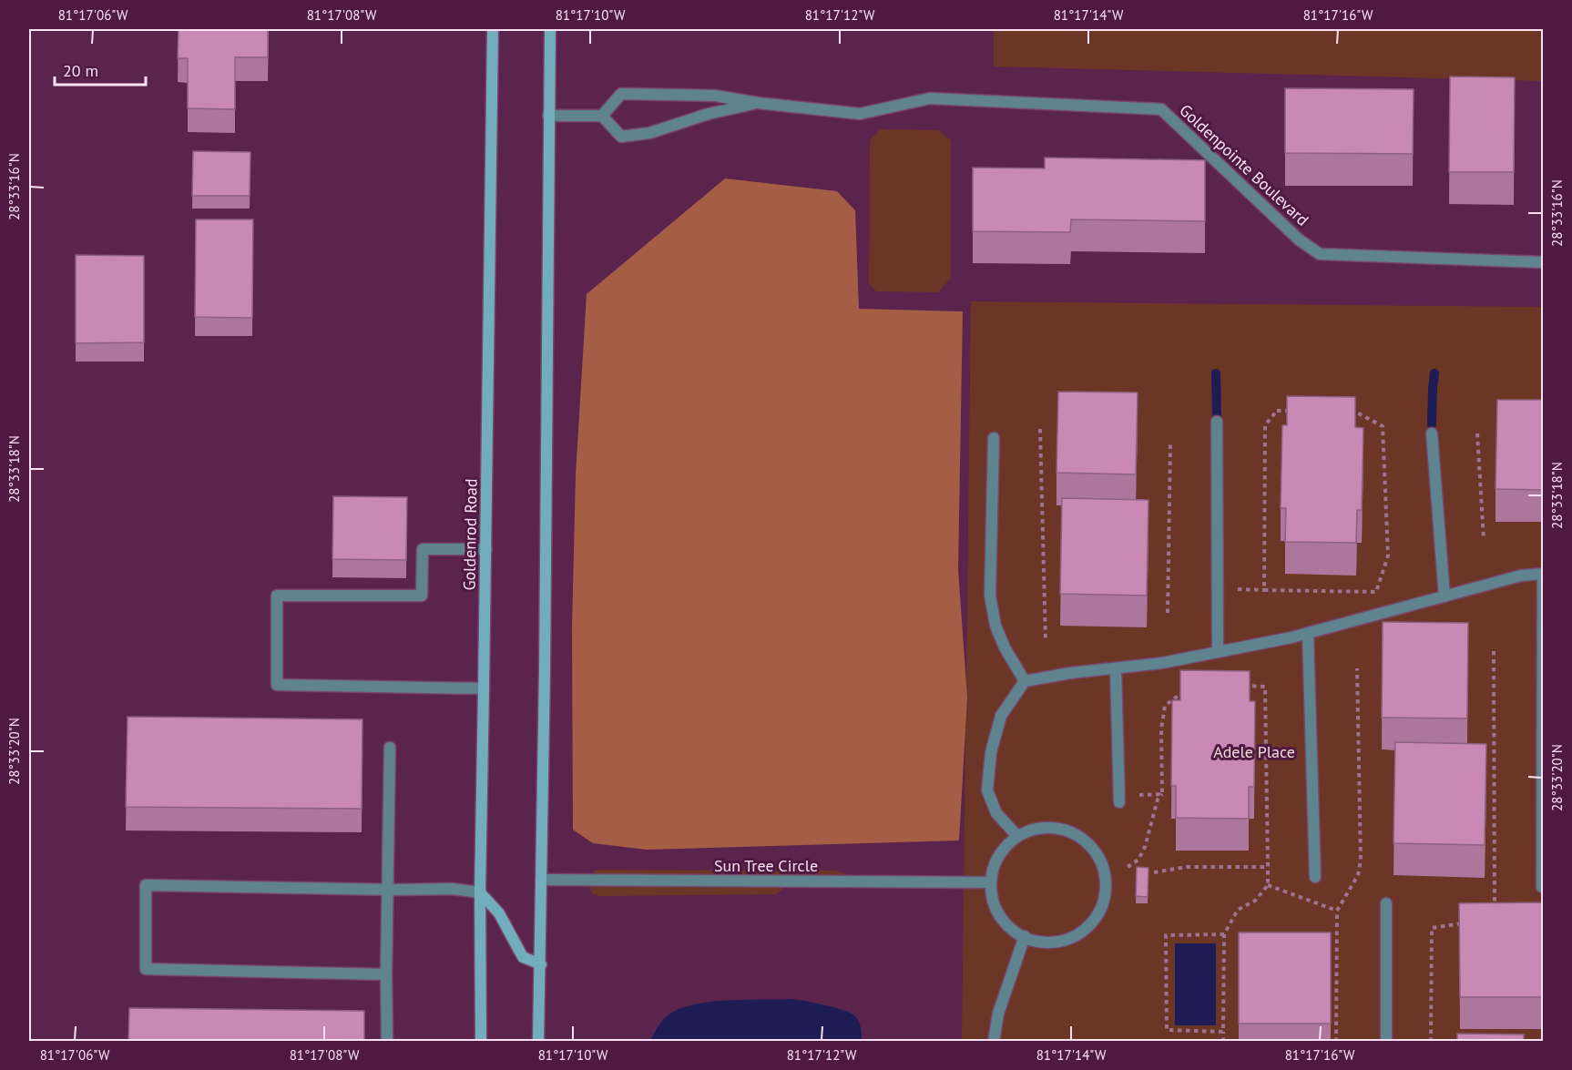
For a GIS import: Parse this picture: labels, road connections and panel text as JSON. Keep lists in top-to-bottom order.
{
  "streets": {
    "main road": ["Goldenrod Road"],
    "lane": ["Goldenpointe Boulevard", "Sun Tree Circle"]
  },
  "parks": ["Adele Place"],
  "scale_bar": "20 m",
  "coordinates": [
    "81°17'06\"W",
    "81°17'08\"W",
    "81°17'10\"W",
    "81°17'12\"W",
    "81°17'14\"W",
    "81°17'16\"W",
    "28°33'16\"N",
    "28°33'18\"N",
    "28°33'20\"N"
  ]
}
